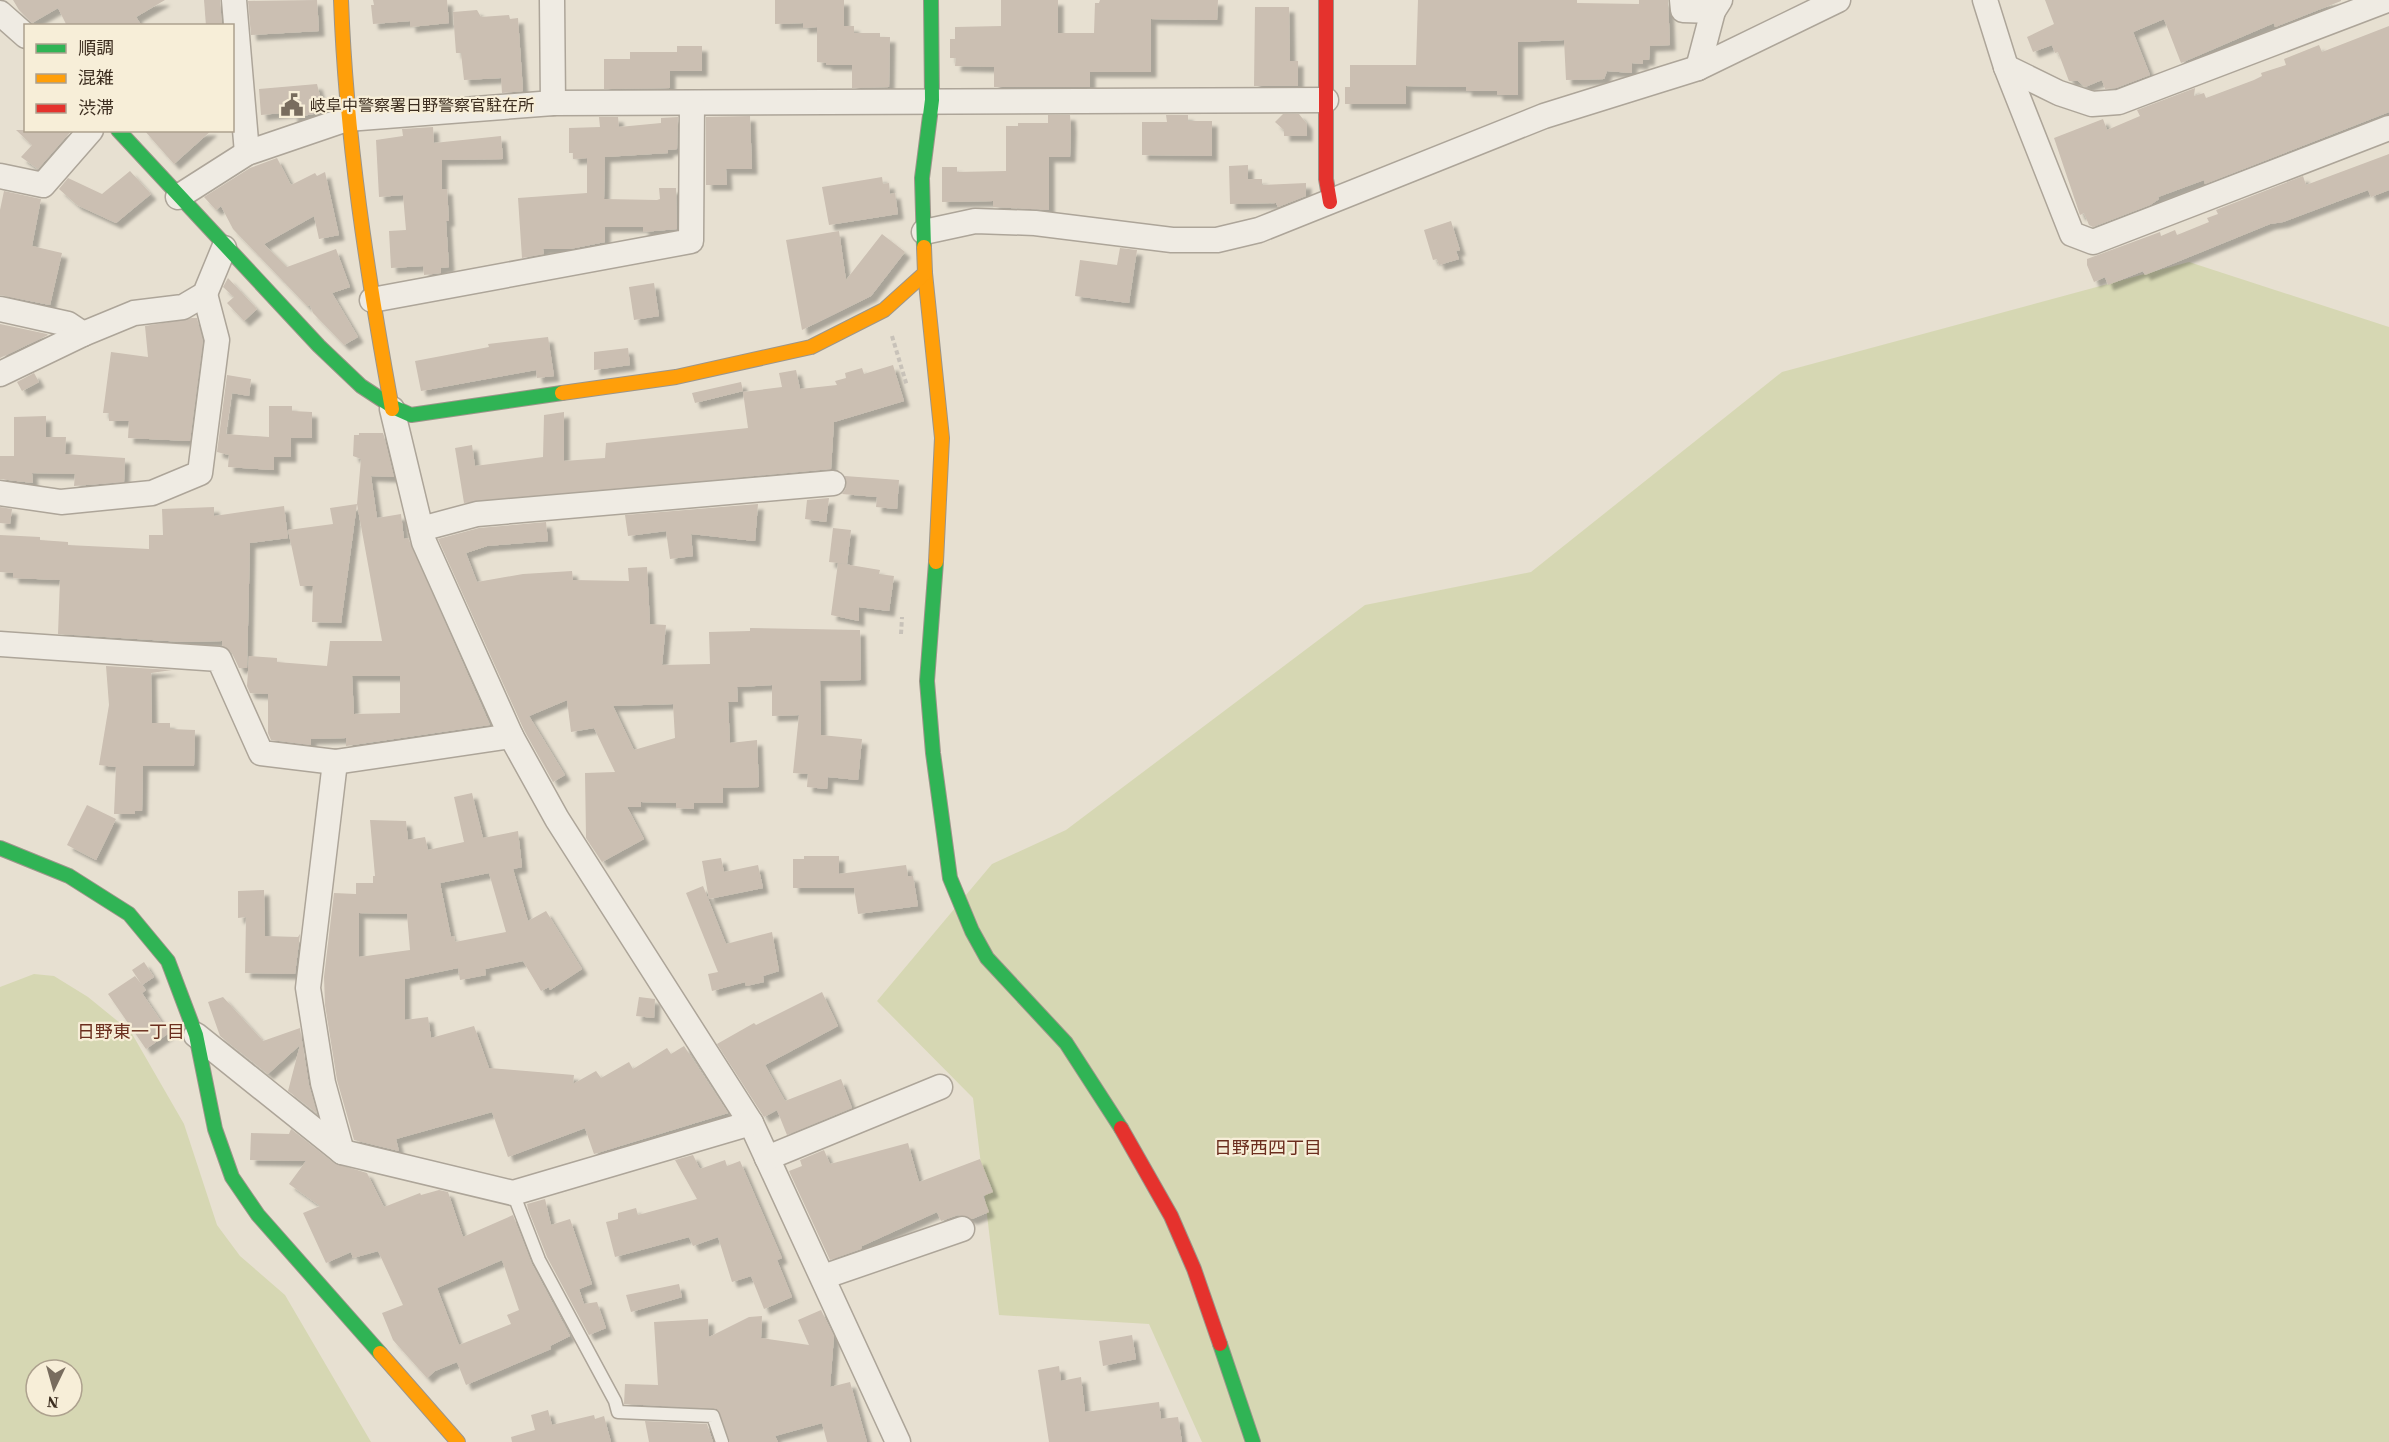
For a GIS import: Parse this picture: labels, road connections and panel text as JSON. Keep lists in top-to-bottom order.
{
  "districts": ["日野東一丁目", "日野西四丁目"],
  "places": {
    "public building": ["岐阜中警察署日野警察官駐在所"]
  },
  "legend": ["順調", "混雑", "渋滞"],
  "north": "bottom"
}
